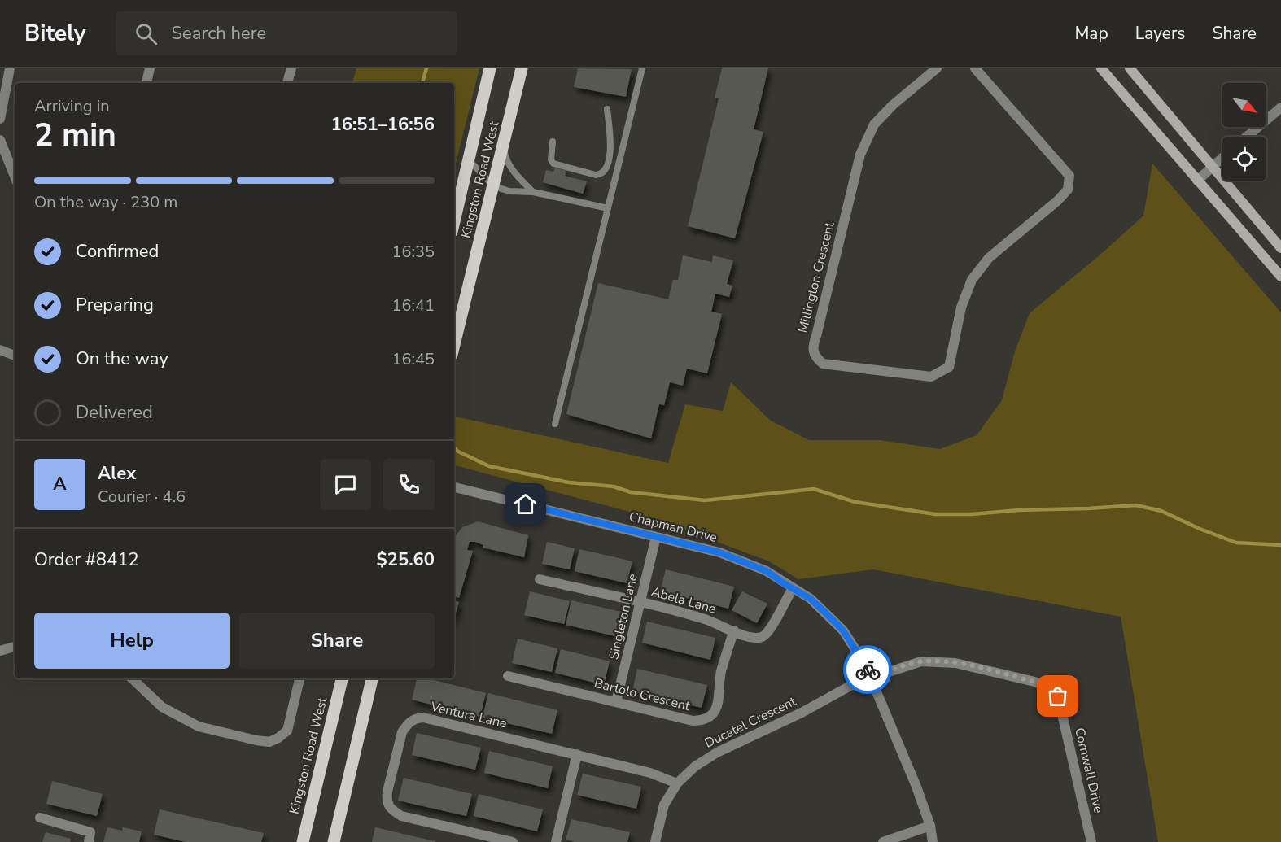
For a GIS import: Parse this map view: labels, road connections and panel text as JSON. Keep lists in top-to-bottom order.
{
  "streets": {
    "main road": ["Kingston Road West"],
    "street": [
      "Millington Crescent",
      "Chapman Drive",
      "Abela Lane",
      "Singleton Lane",
      "Bartolo Crescent",
      "Ventura Lane",
      "Ducatel Crescent",
      "Cornwall Drive"
    ]
  },
  "crossings": [
    ["Chapman Drive", "Abela Lane"],
    ["Chapman Drive", "Singleton Lane"],
    ["Chapman Drive", "Ducatel Crescent"],
    ["Chapman Drive", "Cornwall Drive"],
    ["Abela Lane", "Singleton Lane"],
    ["Abela Lane", "Bartolo Crescent"],
    ["Singleton Lane", "Bartolo Crescent"],
    ["Ventura Lane", "Ducatel Crescent"],
    ["Ducatel Crescent", "Cornwall Drive"]
  ],
  "north": "bottom right",
  "page": {
    "header": "Bitely",
    "search": "Search here",
    "nav": ["Map", "Layers", "Share"],
    "heading": ["2 min", "Arriving in", "16:51–16:56"],
    "panel": [
      "Alex",
      "Courier · 4.6",
      "Order #8412",
      "$25.60"
    ],
    "bar": "On the way · 230 m",
    "list": [
      ["Confirmed", "16:35"],
      ["Preparing", "16:41"],
      ["On the way", "16:45"],
      "Delivered"
    ],
    "round": "A",
    "buttons": ["Help", "Share"]
  }
}
